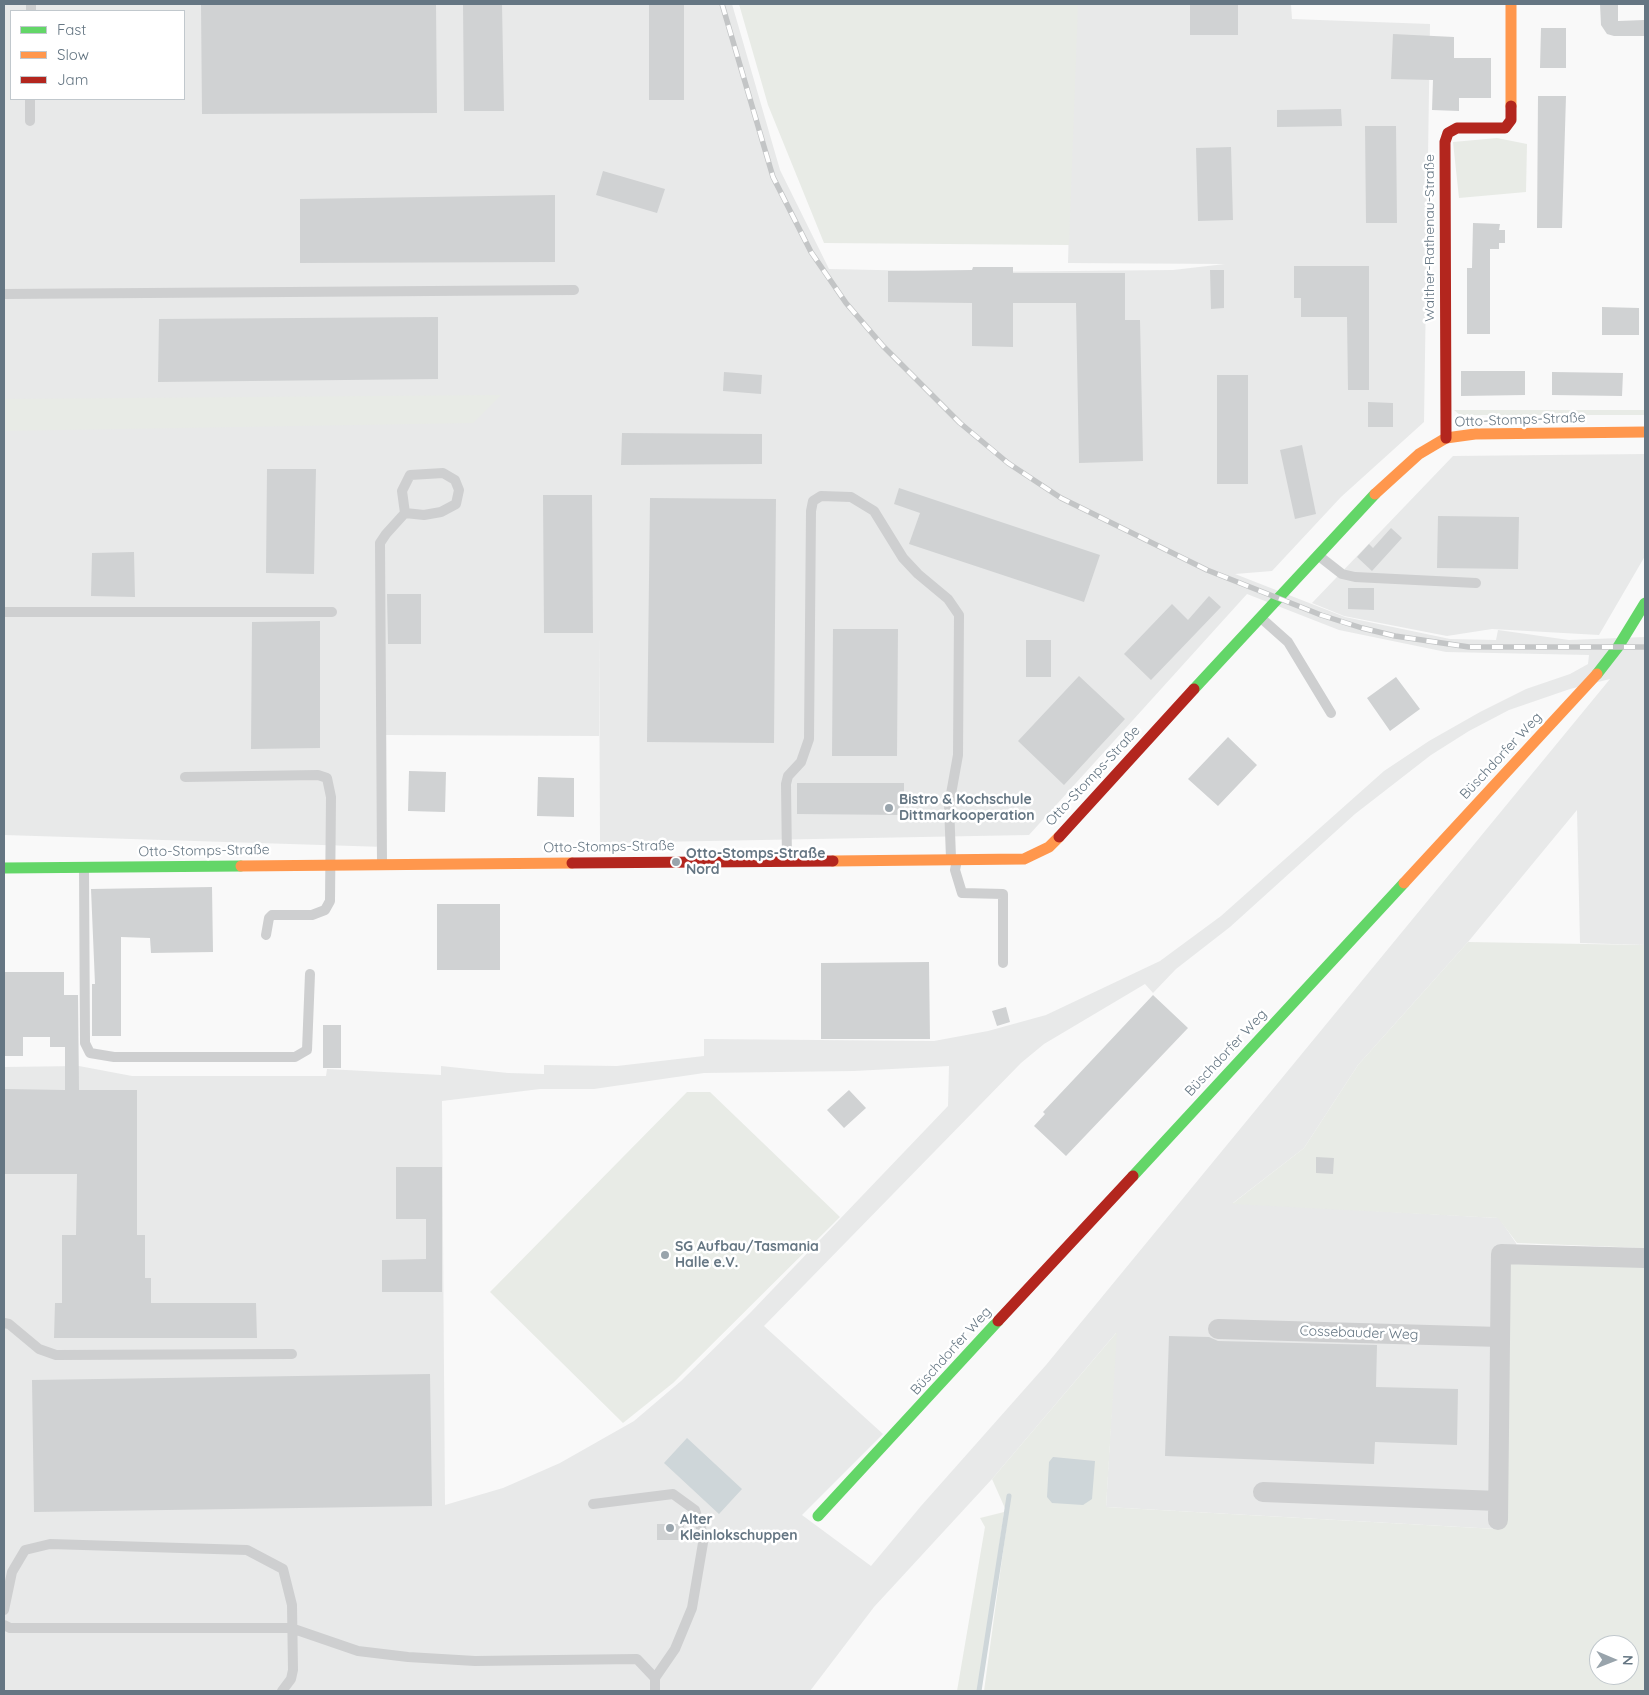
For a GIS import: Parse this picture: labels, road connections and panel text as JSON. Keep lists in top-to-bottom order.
{
  "streets": {
    "street": [
      "Walther-Rathenau-Straße",
      "Otto-Stomps-Straße",
      "Büschdorfer Weg",
      "Cossebauder Weg"
    ]
  },
  "crossings": [
    ["Walther-Rathenau-Straße", "Otto-Stomps-Straße"]
  ],
  "places": [
    "Bistro & Kochschule Dittmarkooperation",
    "Otto-Stomps-Straße Nord",
    "SG Aufbau/Tasmania Halle e.V.",
    "Alter Kleinlokschuppen"
  ],
  "legend": ["Fast", "Slow", "Jam"],
  "north": "right"
}
